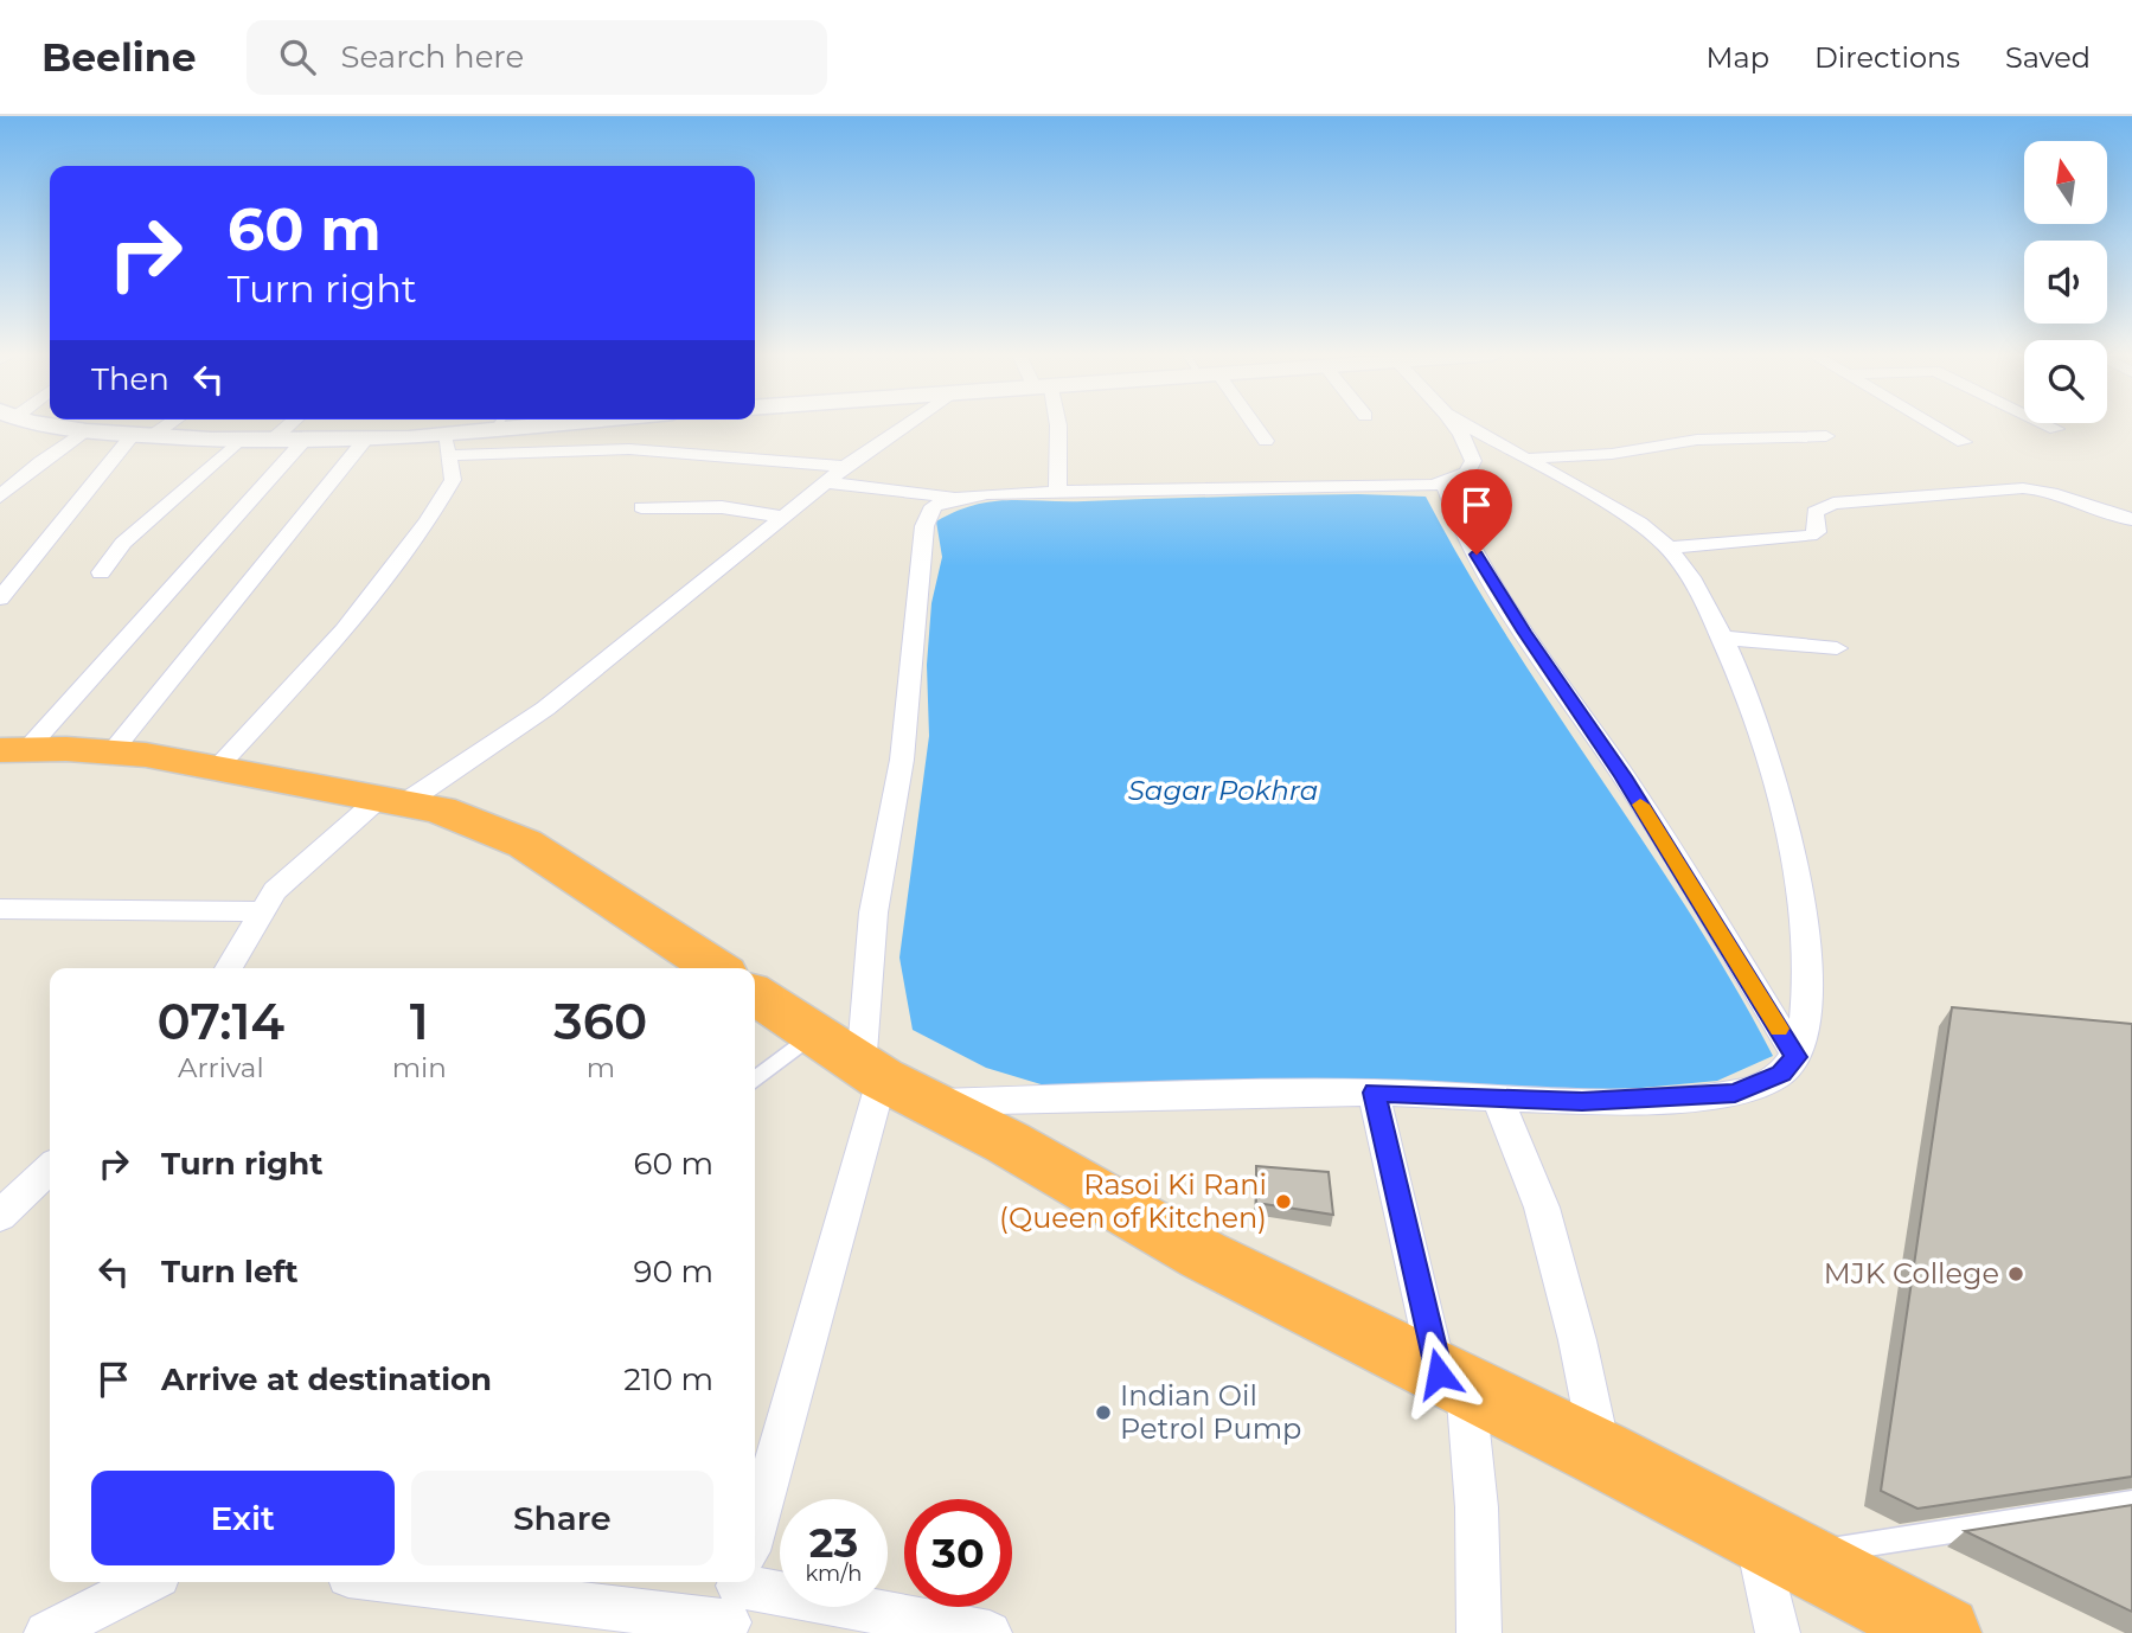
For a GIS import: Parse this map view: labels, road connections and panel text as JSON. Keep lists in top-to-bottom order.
{
  "water": ["Sagar Pokhra"],
  "places": ["Rasoi Ki Rani (Queen of Kitchen)", "MJK College", "Indian Oil Petrol Pump"],
  "north": "top",
  "page": {
    "header": "Beeline",
    "search": "Search here",
    "nav": ["Map", "Directions", "Saved"],
    "turn": ["60 m", "Turn right"],
    "then": "Then",
    "eta": [
      "07:14",
      "Arrival",
      "1",
      "min",
      "360",
      "m"
    ],
    "list": [
      {
        "name": "Turn right",
        "value": "60 m"
      },
      {
        "name": "Turn left",
        "value": "90 m"
      },
      {
        "name": "Arrive at destination",
        "value": "210 m"
      }
    ],
    "buttons": ["Exit", "Share"],
    "speed": "23 km/h",
    "limit": "30"
  }
}
